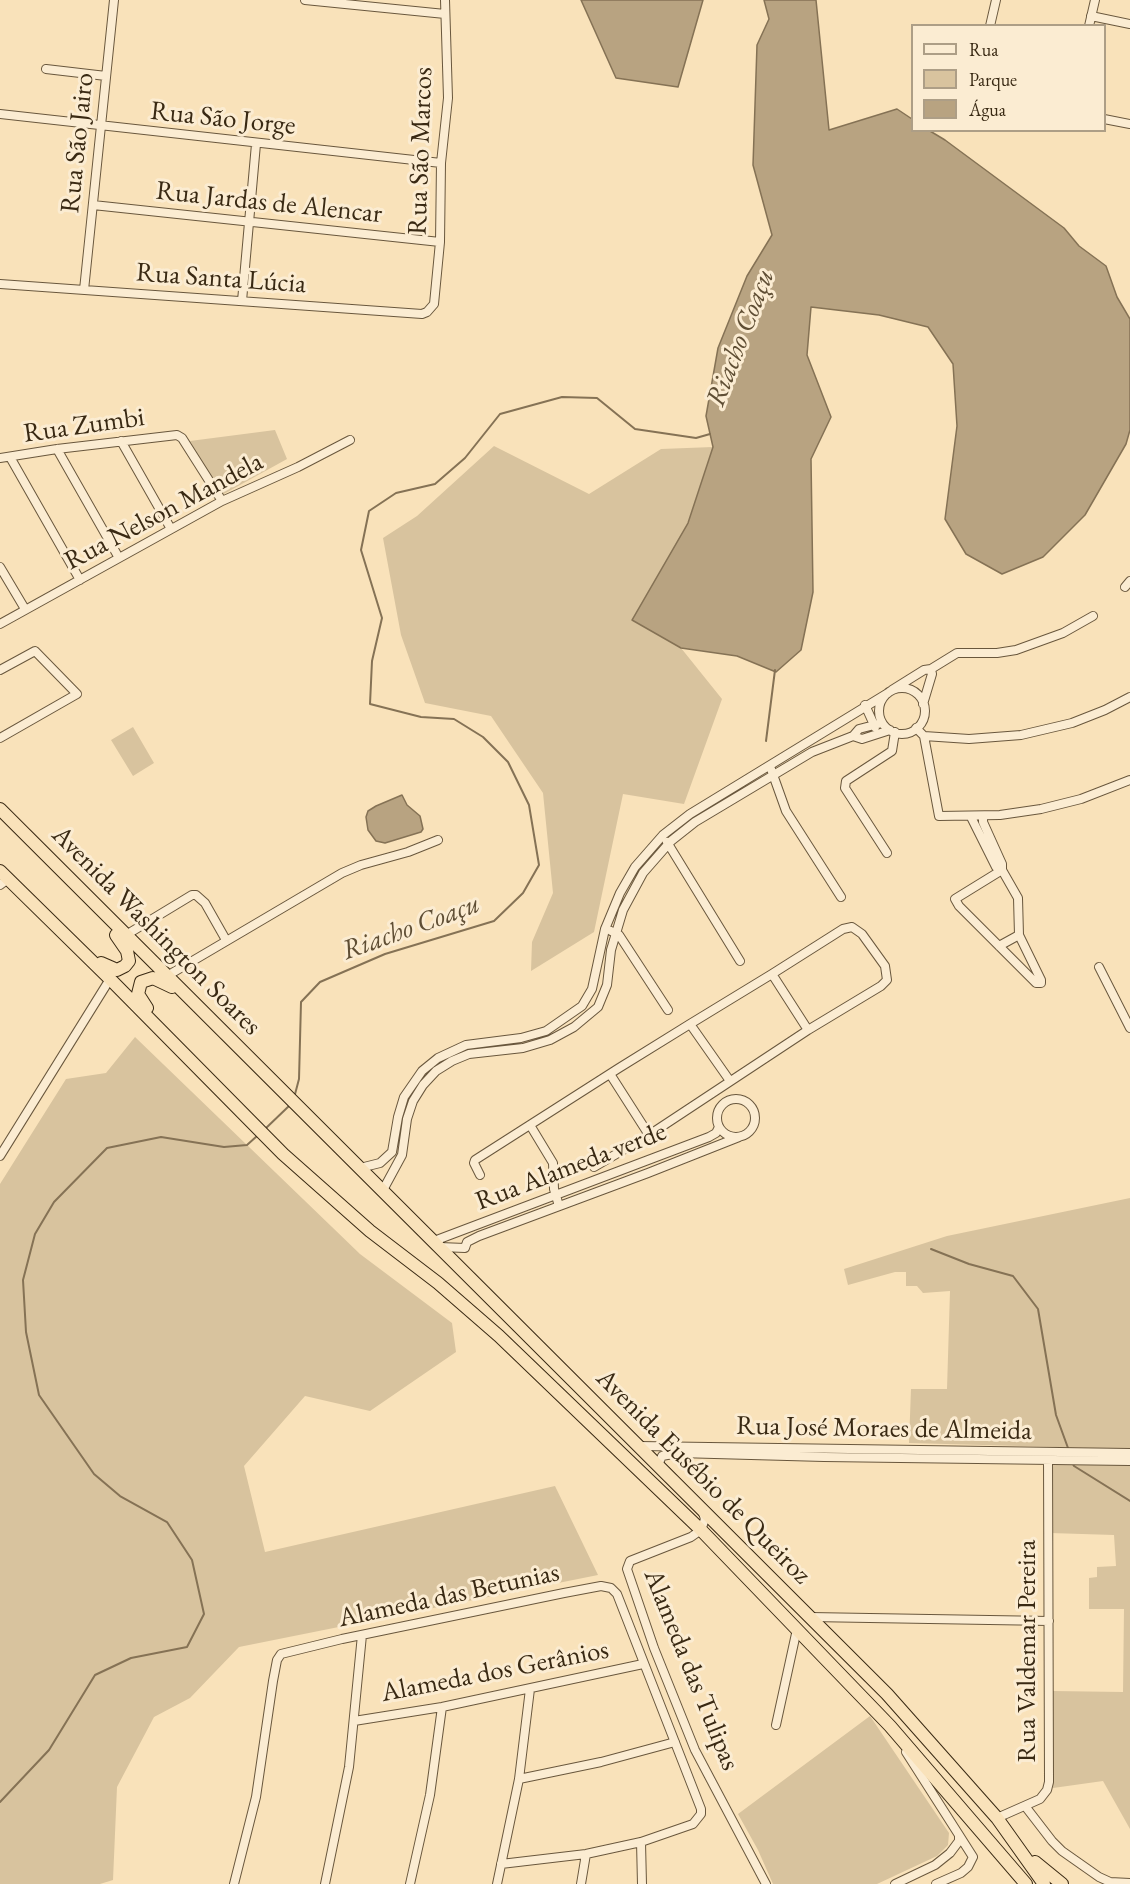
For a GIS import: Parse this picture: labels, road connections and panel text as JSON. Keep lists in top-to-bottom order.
{
  "streets": {
    "highway": ["Avenida Washington Soares", "Avenida Eusébio de Queiroz"],
    "street": [
      "Rua São Jorge",
      "Rua São Jairo",
      "Rua São Marcos",
      "Rua Jardas de Alencar",
      "Rua Santa Lúcia",
      "Rua Zumbi",
      "Rua Nelson Mandela",
      "Rua Alameda verde",
      "Rua José Moraes de Almeida",
      "Alameda das Betunias",
      "Rua Valdemar Pereira",
      "Alameda das Tulipas",
      "Alameda dos Gerânios"
    ]
  },
  "crossings": [
    ["Rua São Jorge", "Rua São Jairo"],
    ["Rua São Jorge", "Rua São Marcos"],
    ["Rua São Jairo", "Rua Jardas de Alencar"],
    ["Rua São Jairo", "Rua Santa Lúcia"],
    ["Rua São Marcos", "Rua Jardas de Alencar"],
    ["Rua São Marcos", "Rua Santa Lúcia"],
    ["Rua Zumbi", "Rua Nelson Mandela"],
    ["Avenida Washington Soares", "Avenida Eusébio de Queiroz"],
    ["Rua Alameda verde", "Avenida Eusébio de Queiroz"],
    ["Rua José Moraes de Almeida", "Avenida Eusébio de Queiroz"],
    ["Rua José Moraes de Almeida", "Rua Valdemar Pereira"],
    ["Avenida Eusébio de Queiroz", "Rua Valdemar Pereira"],
    ["Avenida Eusébio de Queiroz", "Alameda das Tulipas"],
    ["Alameda das Betunias", "Alameda dos Gerânios"]
  ],
  "water": ["Riacho Coaçu"],
  "legend": ["Rua", "Parque", "Água"]
}
